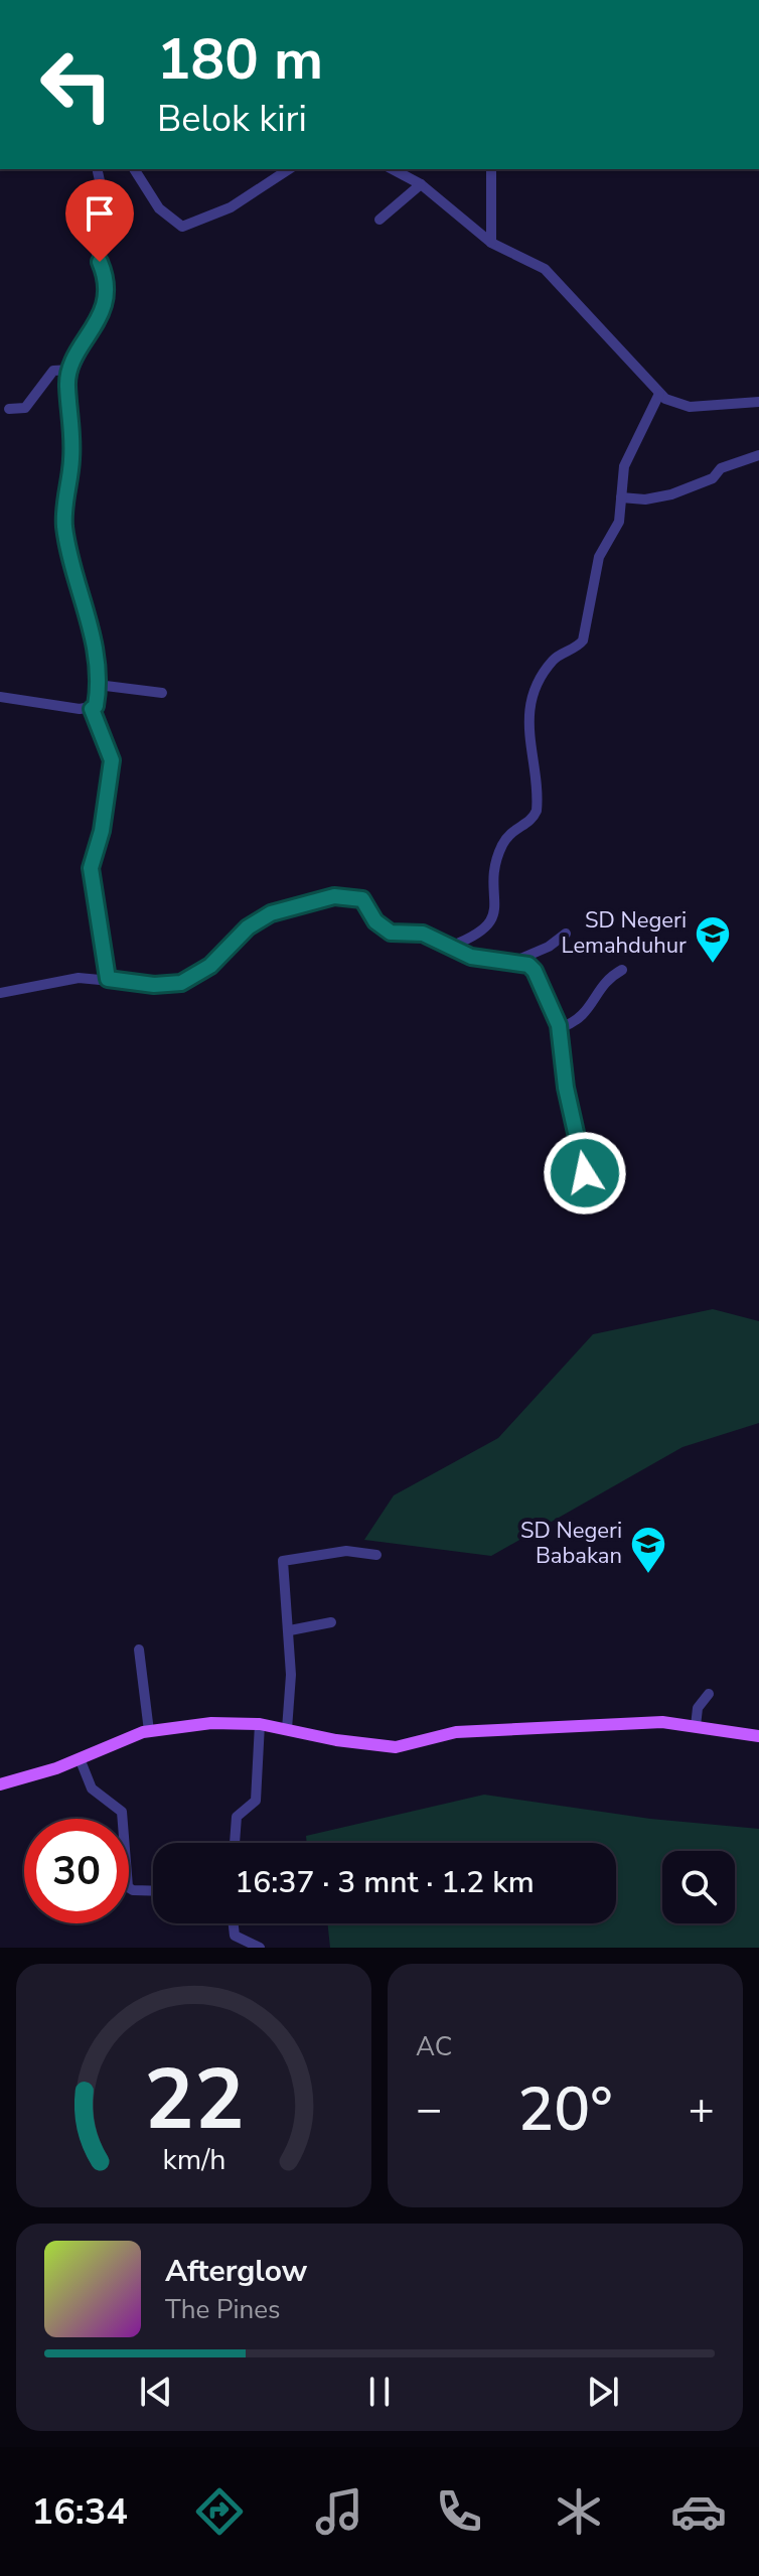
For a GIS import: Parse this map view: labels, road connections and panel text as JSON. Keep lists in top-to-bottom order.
{
  "places": {
    "school or university": ["SD Negeri Lemahduhur", "SD Negeri Babakan"]
  },
  "page": {
    "turn": ["180 m", "Belok kiri"],
    "limit": "30",
    "trip": "16:37 · 3 mnt · 1.2 km",
    "tile": "AC",
    "heat": ["−", "20°", "+"],
    "song": ["Afterglow", "The Pines"],
    "tabs": "16:34",
    "gauge": ["22", "km/h"]
  }
}
